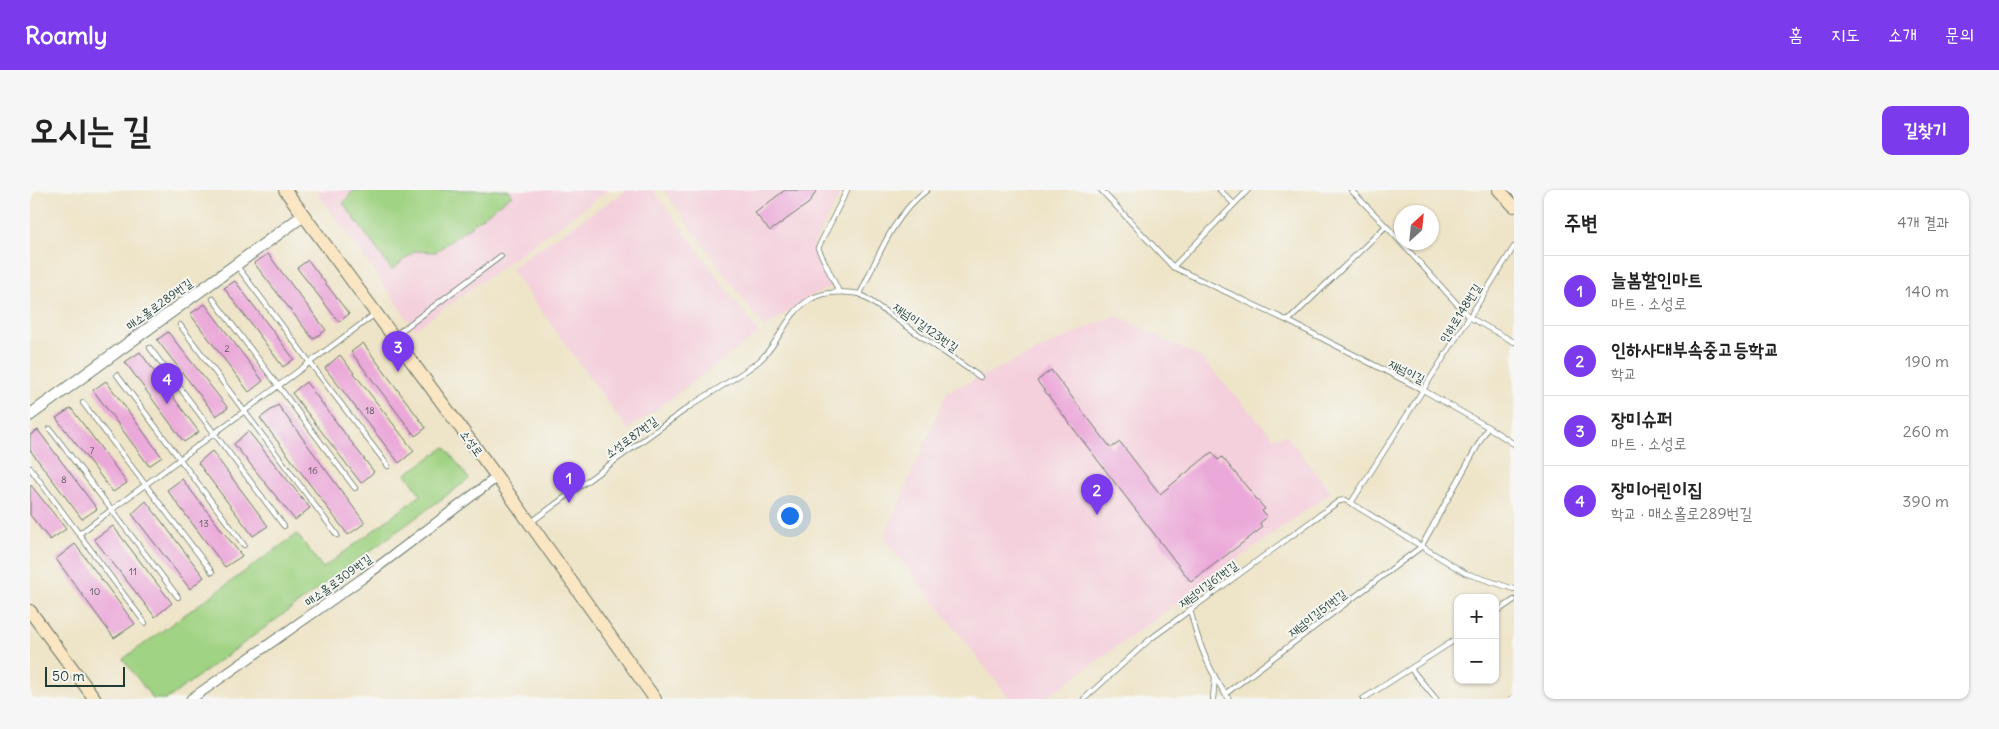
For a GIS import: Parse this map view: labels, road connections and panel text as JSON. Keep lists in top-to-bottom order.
{
  "streets": {
    "main road": ["소성로"],
    "street": ["매소홀로289번길", "매소홀로309번길"],
    "lane": [
      "인하로148번길",
      "재넘이길123번길",
      "재넘이길",
      "소성로87번길",
      "재넘이길61번길",
      "재넘이길51번길"
    ]
  },
  "crossings": [
    ["매소홀로289번길", "소성로"],
    ["인하로148번길", "재넘이길"],
    ["재넘이길123번길", "소성로87번길"],
    ["재넘이길", "재넘이길51번길"],
    ["소성로87번길", "소성로"],
    ["소성로", "매소홀로309번길"]
  ],
  "house_numbers": [
    "2",
    "18",
    "7",
    "16",
    "8",
    "13",
    "11",
    "10"
  ],
  "scale_bar": "50 m",
  "north": "top right",
  "page": {
    "header": "Roamly",
    "nav": [
      "홈",
      "지도",
      "소개",
      "문의"
    ],
    "buttons": "길찾기",
    "title": "오시는 길",
    "heading": ["주변", "4개 결과"],
    "list": [
      {
        "mark": "1",
        "name": "늘봄할인마트",
        "note": "마트 · 소성로",
        "value": "140 m"
      },
      {
        "mark": "2",
        "name": "인하사대부속중고등학교",
        "note": "학교",
        "value": "190 m"
      },
      {
        "mark": "3",
        "name": "장미슈퍼",
        "note": "마트 · 소성로",
        "value": "260 m"
      },
      {
        "mark": "4",
        "name": "장미어린이집",
        "note": "학교 · 매소홀로289번길",
        "value": "390 m"
      }
    ],
    "pins": [
      "3",
      "4",
      "1",
      "2"
    ],
    "map_buttons": ["+", "−"],
    "scale": "50 m"
  }
}
